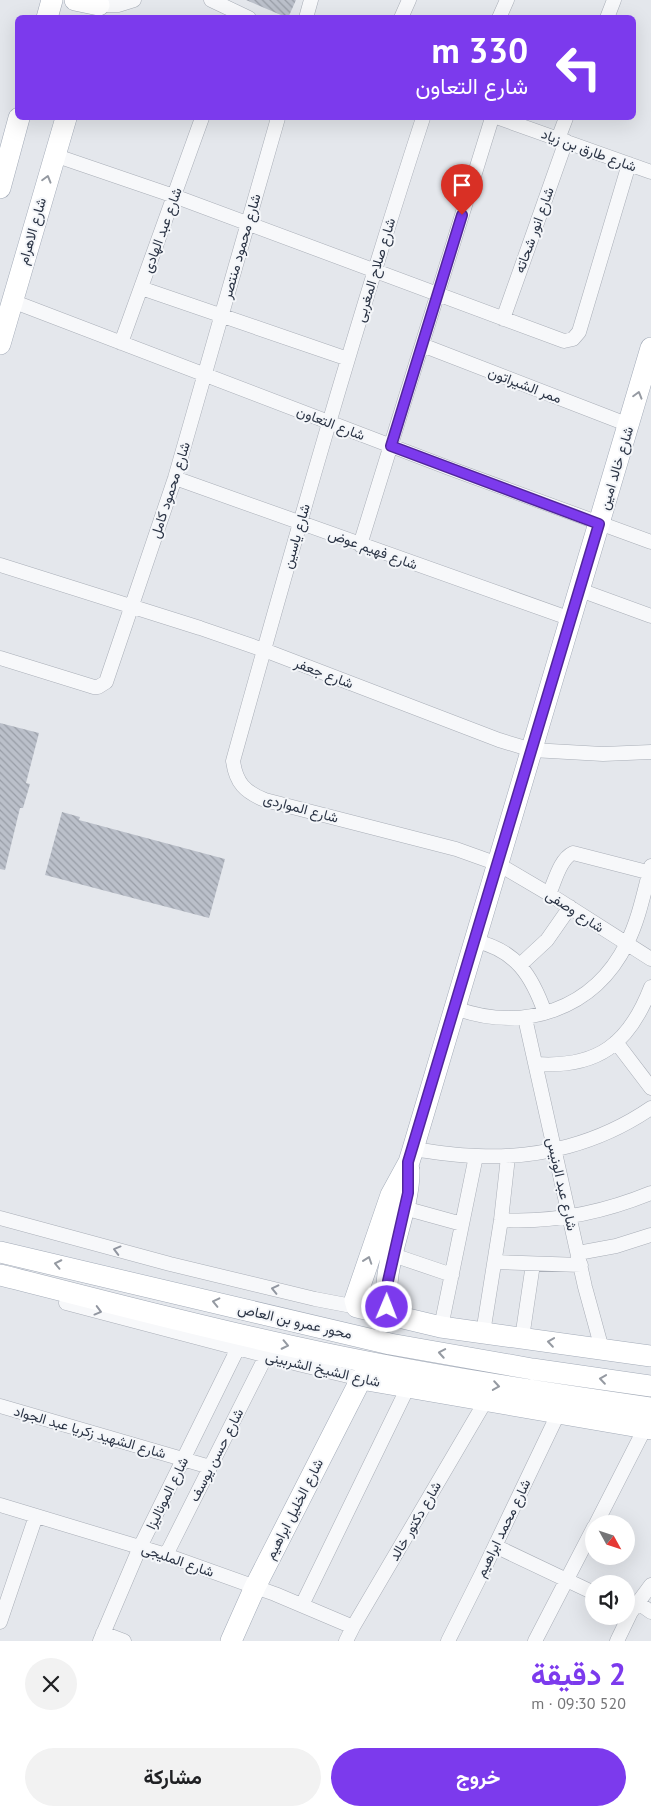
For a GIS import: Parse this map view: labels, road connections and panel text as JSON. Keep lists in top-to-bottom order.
{
  "streets": {
    "main road": [
      "شارع الاهرام",
      "شارع خالد امين",
      "محور عمرو بن العاص",
      "شارع الشيخ الشربينى",
      "شارع الخليل ابراهيم"
    ],
    "street": [
      "شارع طارق بن زياد",
      "شارع عبد الهادى",
      "شارع انور شحاته",
      "شارع محمود منتصر",
      "شارع صلاح المغربى",
      "ممر الشيراتون",
      "شارع التعاون",
      "شارع محمود كامل",
      "شارع ياسين",
      "شارع فهيم عوض",
      "شارع جعفر",
      "شارع المواردى",
      "شارع وصفى",
      "شارع عبد الونيس",
      "شارع الشهيد زكريا عبد الجواد",
      "شارع حسن يوسف",
      "شارع الموناليزا",
      "شارع دكتور خالد",
      "شارع محمد ابراهيم",
      "شارع المليجى"
    ]
  },
  "crossings": [
    ["شارع طارق بن زياد", "شارع انور شحاته"],
    ["شارع عبد الهادى", "شارع التعاون"],
    ["شارع الاهرام", "شارع التعاون"],
    ["شارع محمود منتصر", "شارع التعاون"],
    ["شارع محمود منتصر", "شارع محمود كامل"],
    ["شارع صلاح المغربى", "شارع التعاون"],
    ["شارع صلاح المغربى", "شارع ياسين"],
    ["ممر الشيراتون", "شارع خالد امين"],
    ["شارع التعاون", "شارع خالد امين"],
    ["شارع التعاون", "شارع محمود كامل"],
    ["شارع التعاون", "شارع ياسين"],
    ["شارع خالد امين", "شارع فهيم عوض"],
    ["شارع خالد امين", "شارع جعفر"],
    ["شارع خالد امين", "شارع المواردى"],
    ["شارع خالد امين", "شارع وصفى"],
    ["شارع محمود كامل", "شارع فهيم عوض"],
    ["شارع محمود كامل", "شارع جعفر"],
    ["شارع ياسين", "شارع فهيم عوض"],
    ["شارع ياسين", "شارع جعفر"],
    ["شارع ياسين", "شارع المواردى"],
    ["شارع جعفر", "شارع المواردى"],
    ["شارع المواردى", "شارع وصفى"],
    ["شارع الشيخ الشربينى", "شارع حسن يوسف"],
    ["شارع الشيخ الشربينى", "شارع الموناليزا"],
    ["شارع الشيخ الشربينى", "شارع الخليل ابراهيم"],
    ["شارع الشيخ الشربينى", "شارع دكتور خالد"],
    ["شارع الشيخ الشربينى", "شارع محمد ابراهيم"],
    ["شارع الشهيد زكريا عبد الجواد", "شارع حسن يوسف"],
    ["شارع الشهيد زكريا عبد الجواد", "شارع الموناليزا"],
    ["شارع حسن يوسف", "شارع المليجى"],
    ["شارع الموناليزا", "شارع المليجى"],
    ["شارع الخليل ابراهيم", "شارع المليجى"],
    ["شارع دكتور خالد", "شارع المليجى"]
  ],
  "north": "bottom right",
  "page": {
    "turn": ["330 m", "شارع التعاون"],
    "heading": ["2 دقيقة", "520 m · 09:30"],
    "buttons": ["خروج", "مشاركة"]
  }
}
